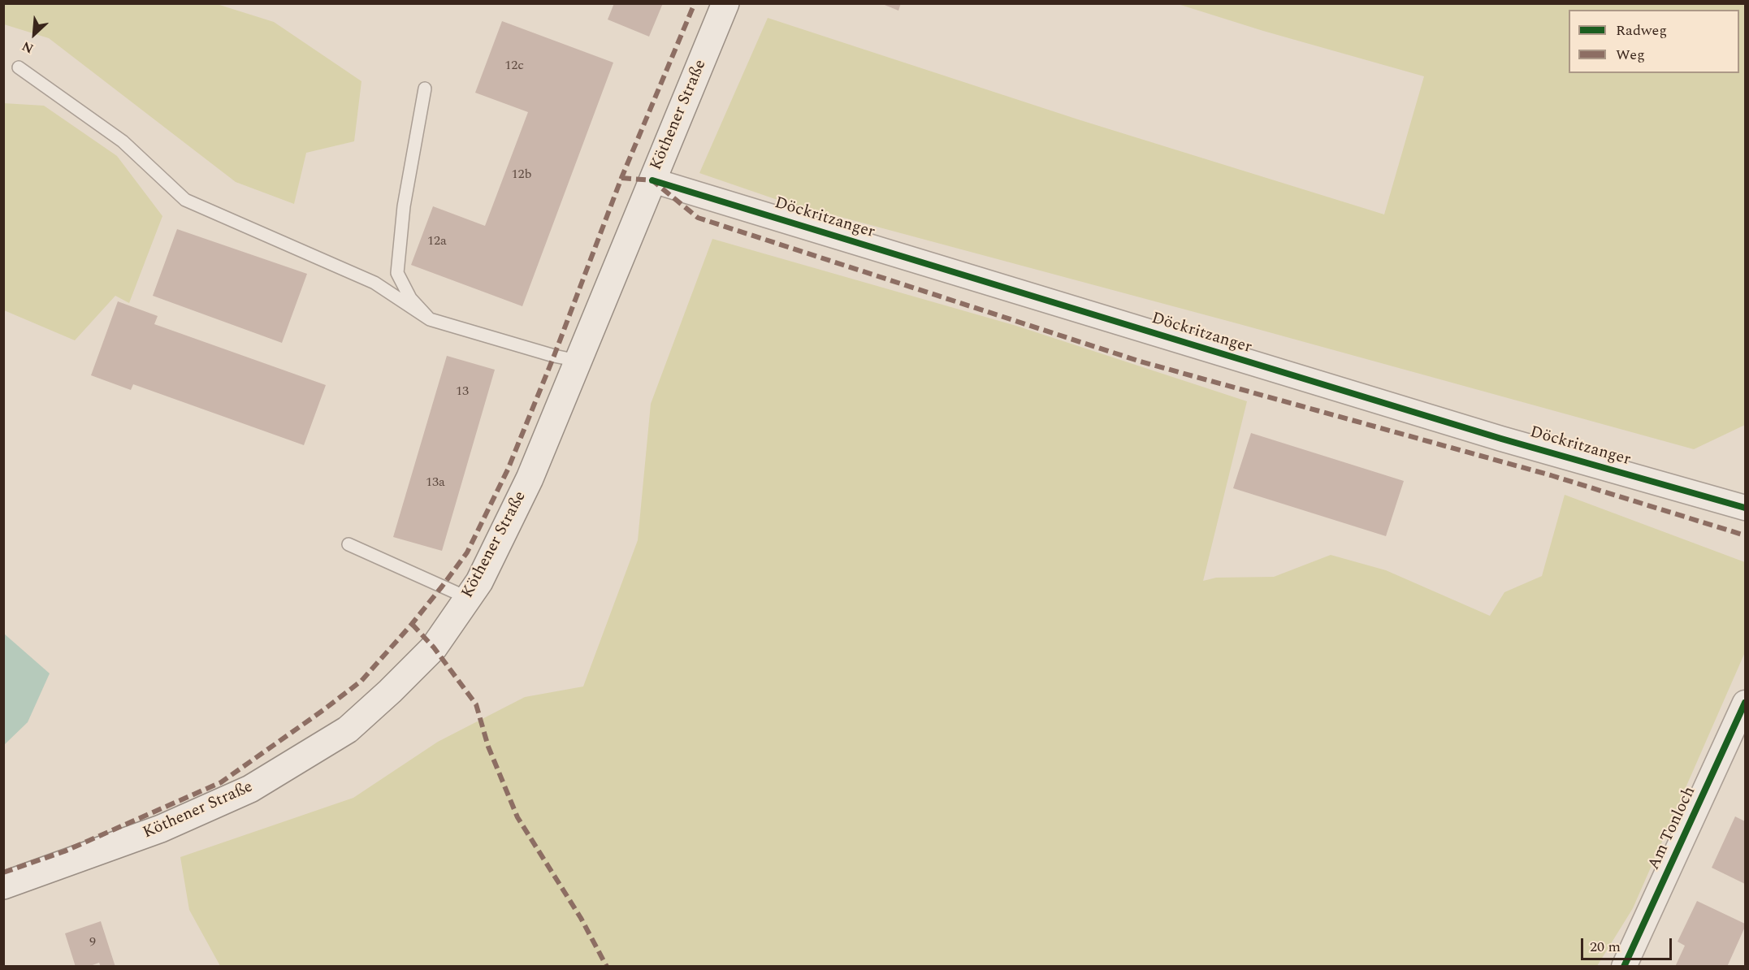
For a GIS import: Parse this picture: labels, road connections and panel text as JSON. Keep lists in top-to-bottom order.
{
  "streets": {
    "main road": ["Köthener Straße"],
    "street": ["Döckritzanger", "Am Tonloch"]
  },
  "crossings": [
    ["Köthener Straße", "Döckritzanger"]
  ],
  "house_numbers": [
    "12c",
    "12b",
    "12a",
    "13",
    "13a",
    "9"
  ],
  "legend": ["Radweg", "Weg"],
  "scale_bar": "20 m",
  "north": "bottom left"
}
